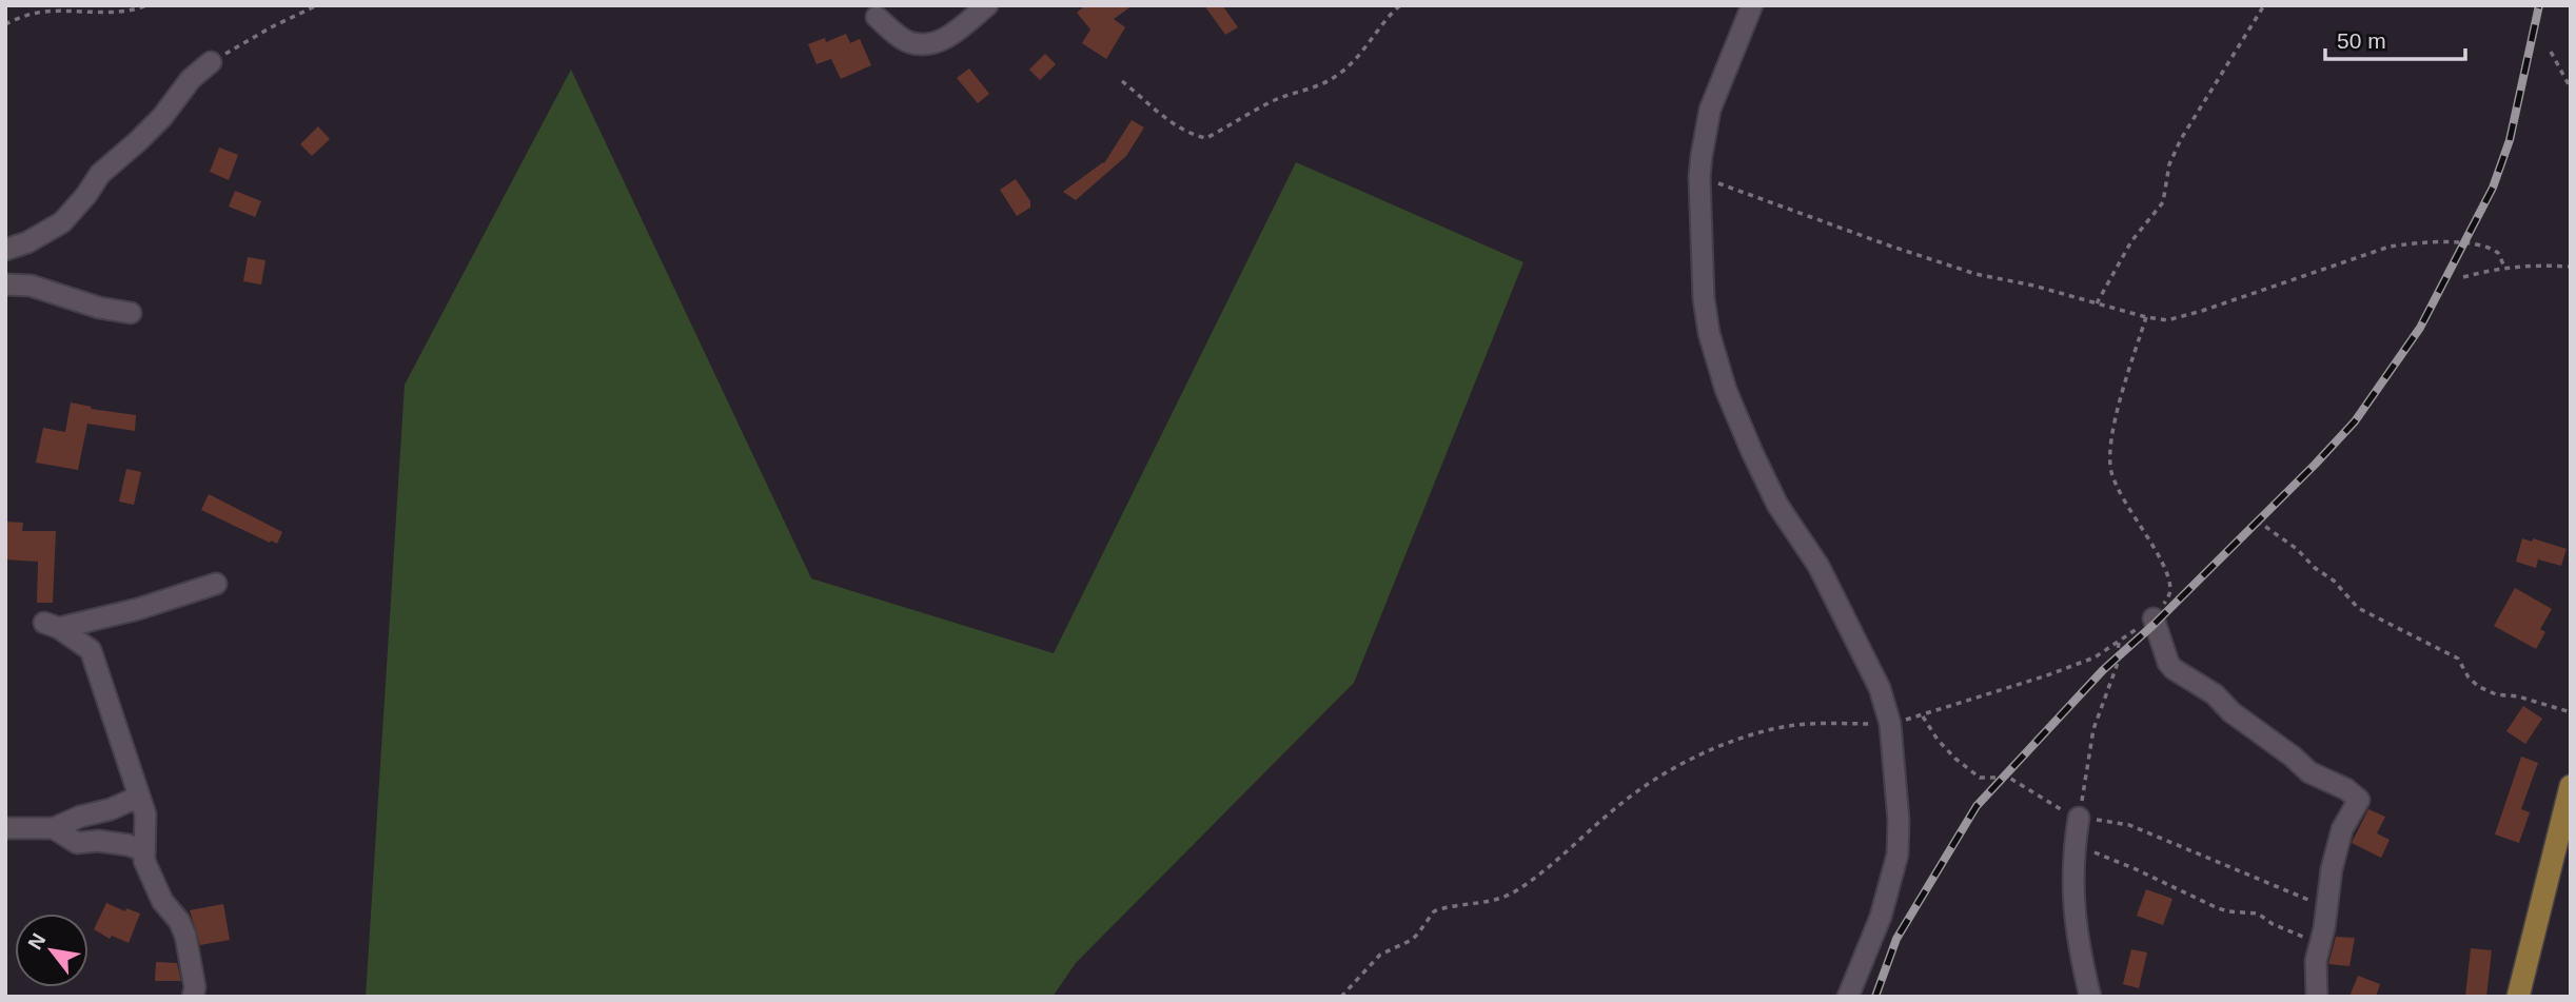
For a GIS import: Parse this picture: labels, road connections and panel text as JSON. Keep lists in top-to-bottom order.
{
  "scale_bar": "50 m",
  "north": "top left"
}
